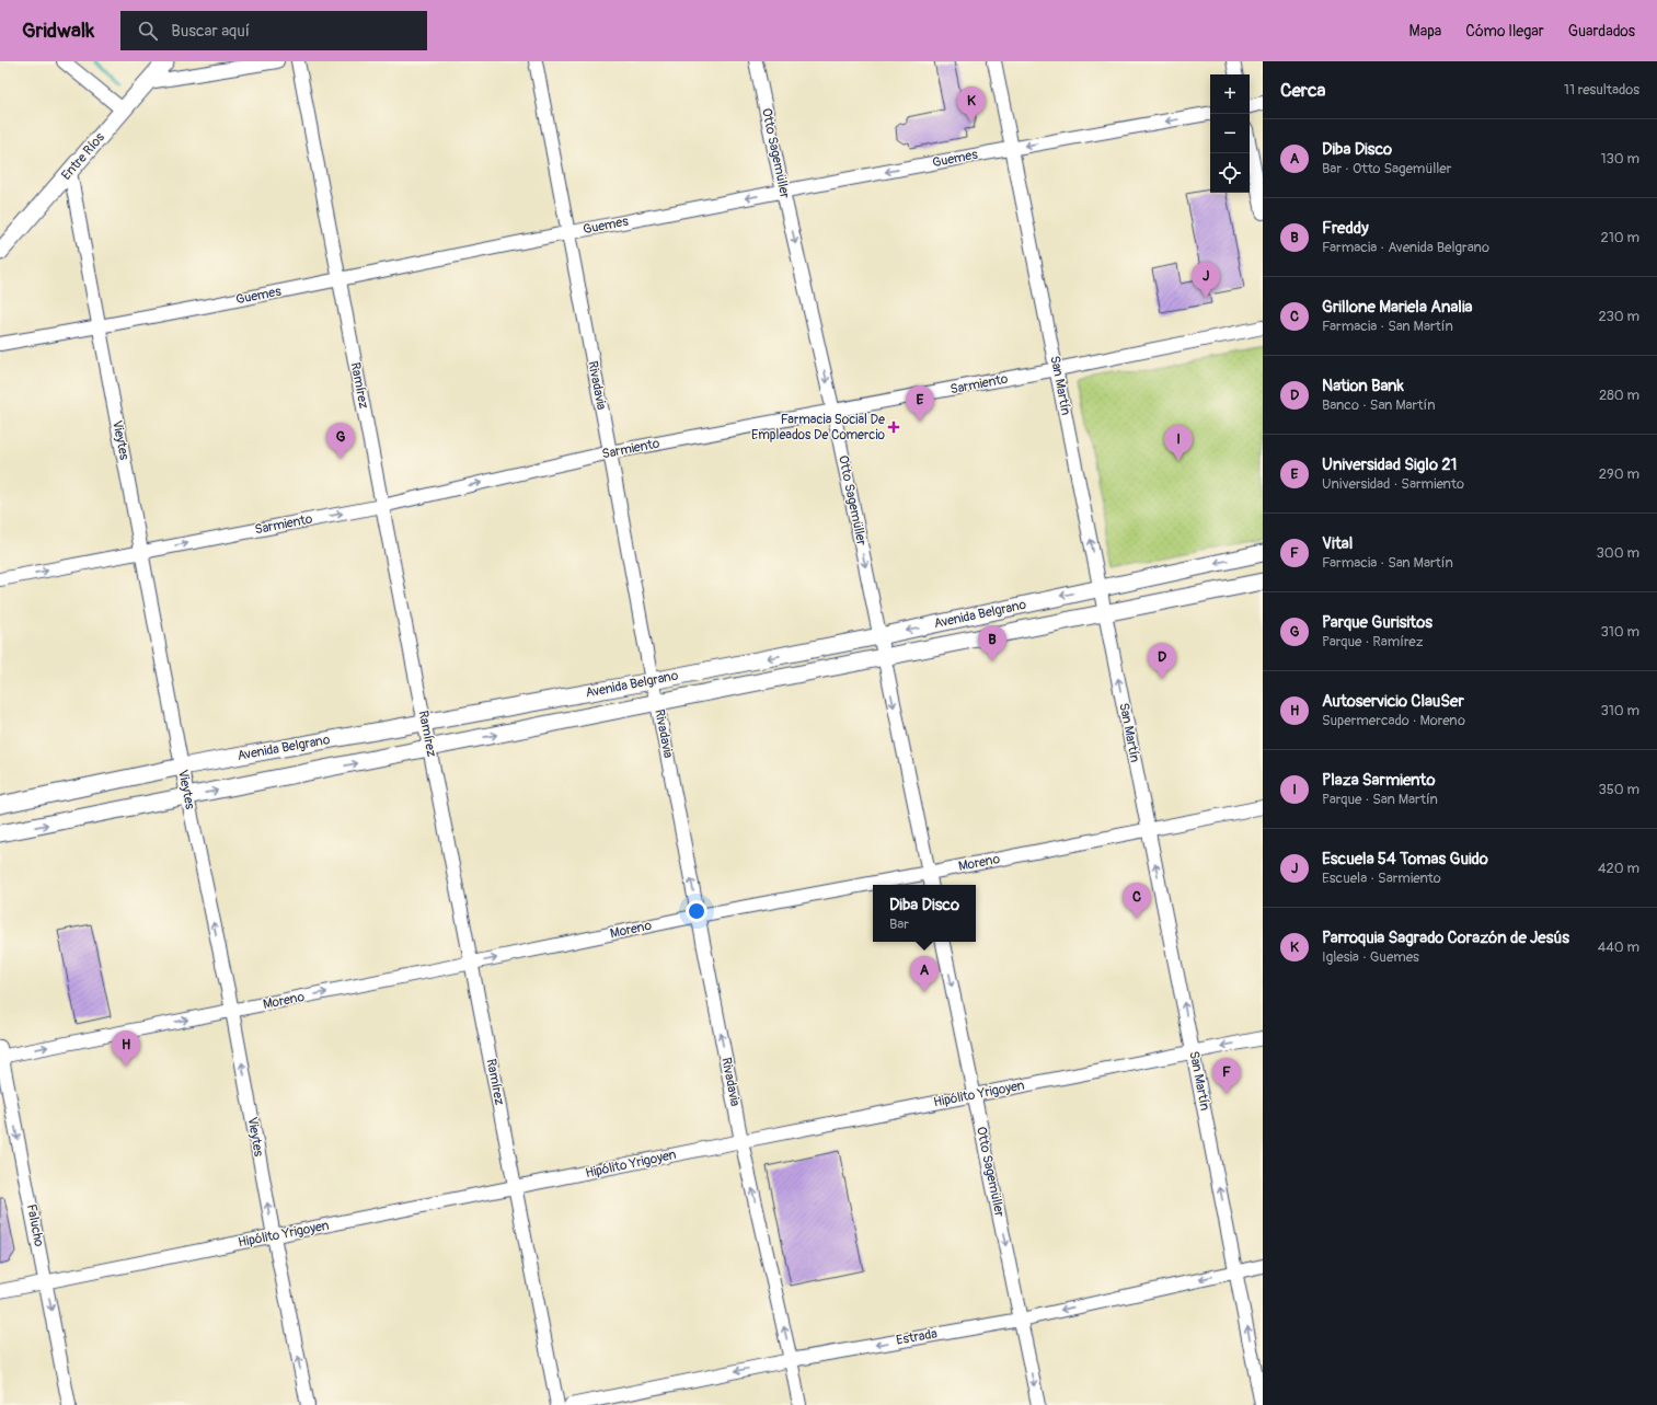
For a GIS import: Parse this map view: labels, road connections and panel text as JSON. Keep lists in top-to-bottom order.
{
  "streets": {
    "street": [
      "Otto Sagemüller",
      "Entre Ríos",
      "Guemes",
      "Sarmiento",
      "Ramírez",
      "Rivadavia",
      "San Martín",
      "Vieytes",
      "Avenida Belgrano",
      "Moreno",
      "Hipólito Yrigoyen",
      "Falucho",
      "Estrada"
    ]
  },
  "crossings": [
    ["Otto Sagemüller", "Guemes"],
    ["Otto Sagemüller", "Sarmiento"],
    ["Otto Sagemüller", "Avenida Belgrano"],
    ["Otto Sagemüller", "Moreno"],
    ["Otto Sagemüller", "Hipólito Yrigoyen"],
    ["Otto Sagemüller", "Estrada"],
    ["Entre Ríos", "Vieytes"],
    ["Guemes", "Ramírez"],
    ["Guemes", "Rivadavia"],
    ["Guemes", "San Martín"],
    ["Guemes", "Vieytes"],
    ["Sarmiento", "Ramírez"],
    ["Sarmiento", "Rivadavia"],
    ["Sarmiento", "San Martín"],
    ["Sarmiento", "Vieytes"],
    ["Ramírez", "Avenida Belgrano"],
    ["Ramírez", "Moreno"],
    ["Ramírez", "Hipólito Yrigoyen"],
    ["Rivadavia", "Avenida Belgrano"],
    ["Rivadavia", "Moreno"],
    ["Rivadavia", "Hipólito Yrigoyen"],
    ["Rivadavia", "Estrada"],
    ["San Martín", "Avenida Belgrano"],
    ["San Martín", "Moreno"],
    ["San Martín", "Hipólito Yrigoyen"],
    ["San Martín", "Estrada"],
    ["Vieytes", "Avenida Belgrano"],
    ["Vieytes", "Moreno"],
    ["Vieytes", "Hipólito Yrigoyen"],
    ["Moreno", "Falucho"],
    ["Hipólito Yrigoyen", "Falucho"]
  ],
  "one_way": [
    "Otto Sagemüller",
    "Guemes",
    "Sarmiento",
    "Rivadavia",
    "San Martín",
    "Vieytes",
    "Moreno",
    "Falucho",
    "Estrada"
  ],
  "places": {
    "health": ["Farmacia Social De Empleados De Comercio"]
  },
  "page": {
    "header": "Gridwalk",
    "search": "Buscar aquí",
    "nav": ["Mapa", "Cómo llegar", "Guardados"],
    "heading": ["Cerca", "11 resultados"],
    "map_buttons": ["+", "−"],
    "pins": [
      "K",
      "J",
      "E",
      "G",
      "I",
      "B",
      "D",
      "C",
      "A",
      "H",
      "F"
    ],
    "list": [
      {
        "mark": "A",
        "name": "Diba Disco",
        "note": "Bar · Otto Sagemüller",
        "value": "130 m"
      },
      {
        "mark": "B",
        "name": "Freddy",
        "note": "Farmacia · Avenida Belgrano",
        "value": "210 m"
      },
      {
        "mark": "C",
        "name": "Grillone Mariela Analia",
        "note": "Farmacia · San Martín",
        "value": "230 m"
      },
      {
        "mark": "D",
        "name": "Nation Bank",
        "note": "Banco · San Martín",
        "value": "280 m"
      },
      {
        "mark": "E",
        "name": "Universidad Siglo 21",
        "note": "Universidad · Sarmiento",
        "value": "290 m"
      },
      {
        "mark": "F",
        "name": "Vital",
        "note": "Farmacia · San Martín",
        "value": "300 m"
      },
      {
        "mark": "G",
        "name": "Parque Gurisitos",
        "note": "Parque · Ramírez",
        "value": "310 m"
      },
      {
        "mark": "H",
        "name": "Autoservicio ClauSer",
        "note": "Supermercado · Moreno",
        "value": "310 m"
      },
      {
        "mark": "I",
        "name": "Plaza Sarmiento",
        "note": "Parque · San Martín",
        "value": "350 m"
      },
      {
        "mark": "J",
        "name": "Escuela 54 Tomas Guido",
        "note": "Escuela · Sarmiento",
        "value": "420 m"
      },
      {
        "mark": "K",
        "name": "Parroquia Sagrado Corazón de Jesús",
        "note": "Iglesia · Guemes",
        "value": "440 m"
      }
    ],
    "popup": ["Diba Disco", "Bar"]
  }
}
